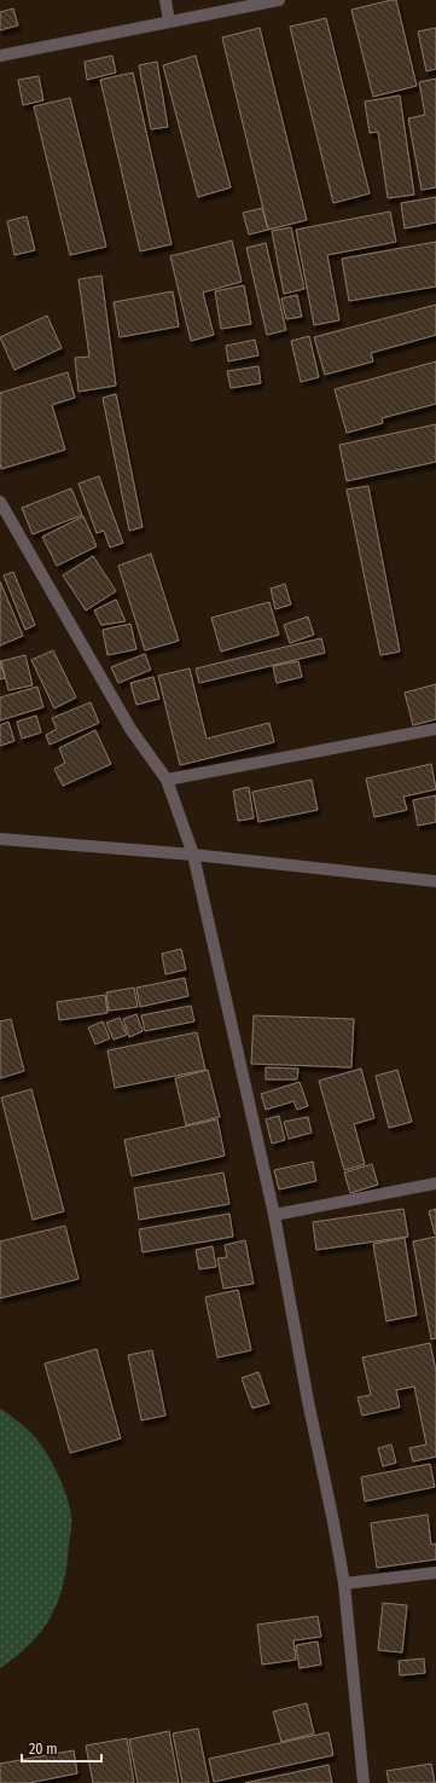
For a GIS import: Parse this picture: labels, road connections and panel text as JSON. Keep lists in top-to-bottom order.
{
  "scale_bar": "20 m"
}
